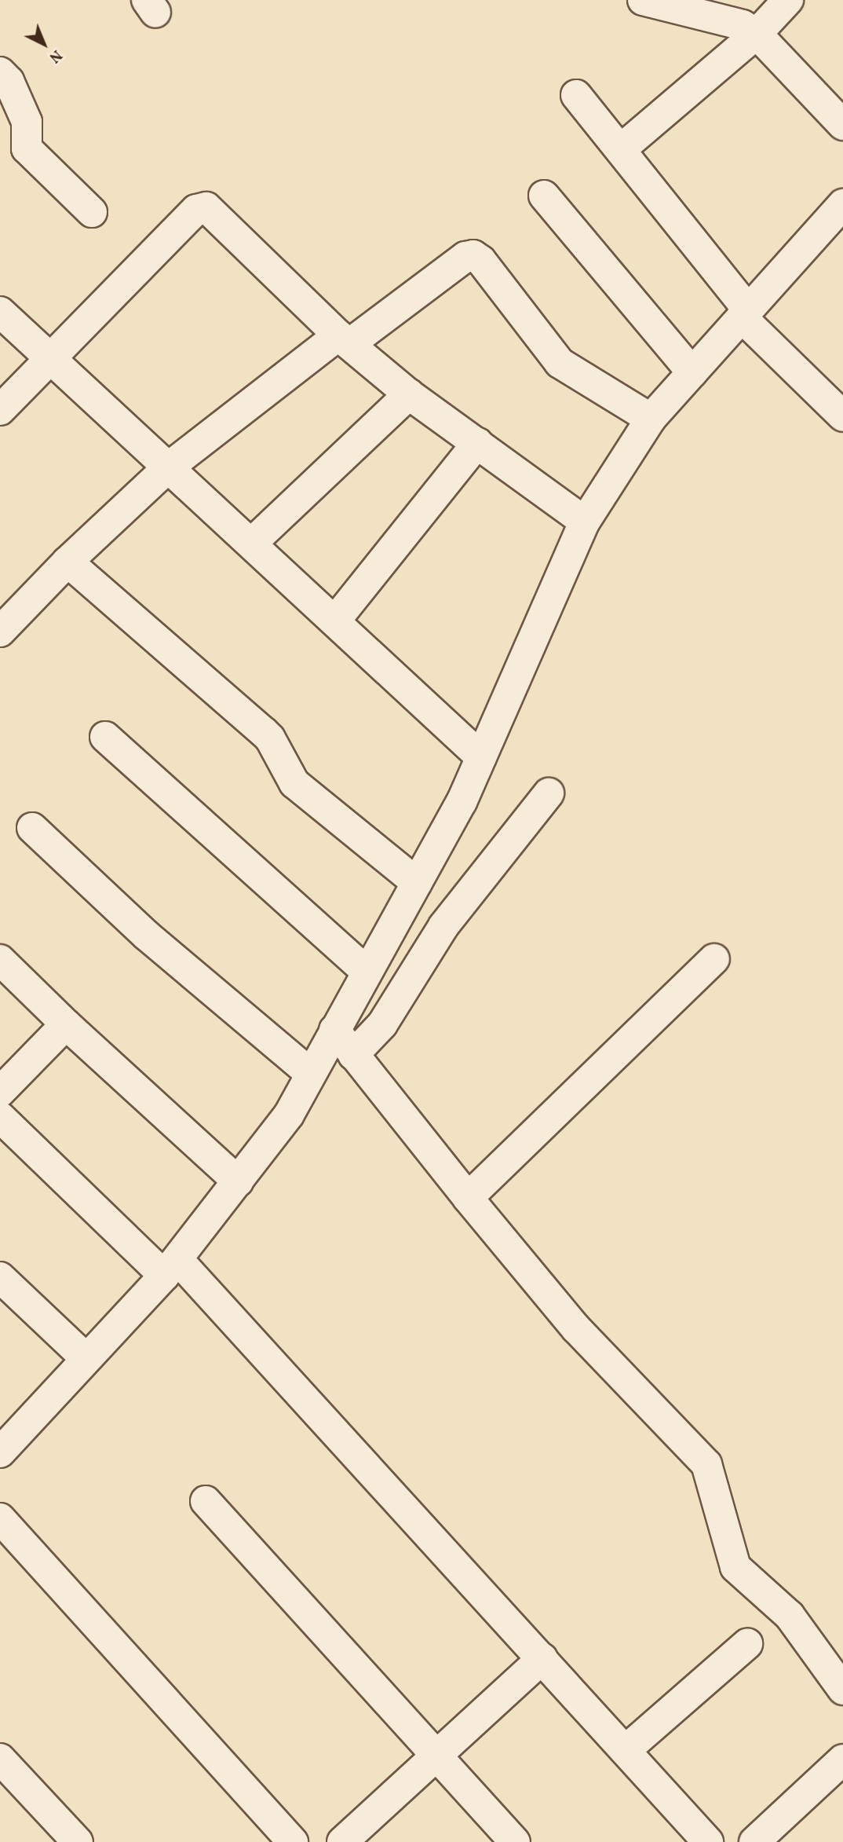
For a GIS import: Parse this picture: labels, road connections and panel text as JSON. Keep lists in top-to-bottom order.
{
  "north": "bottom right"
}
